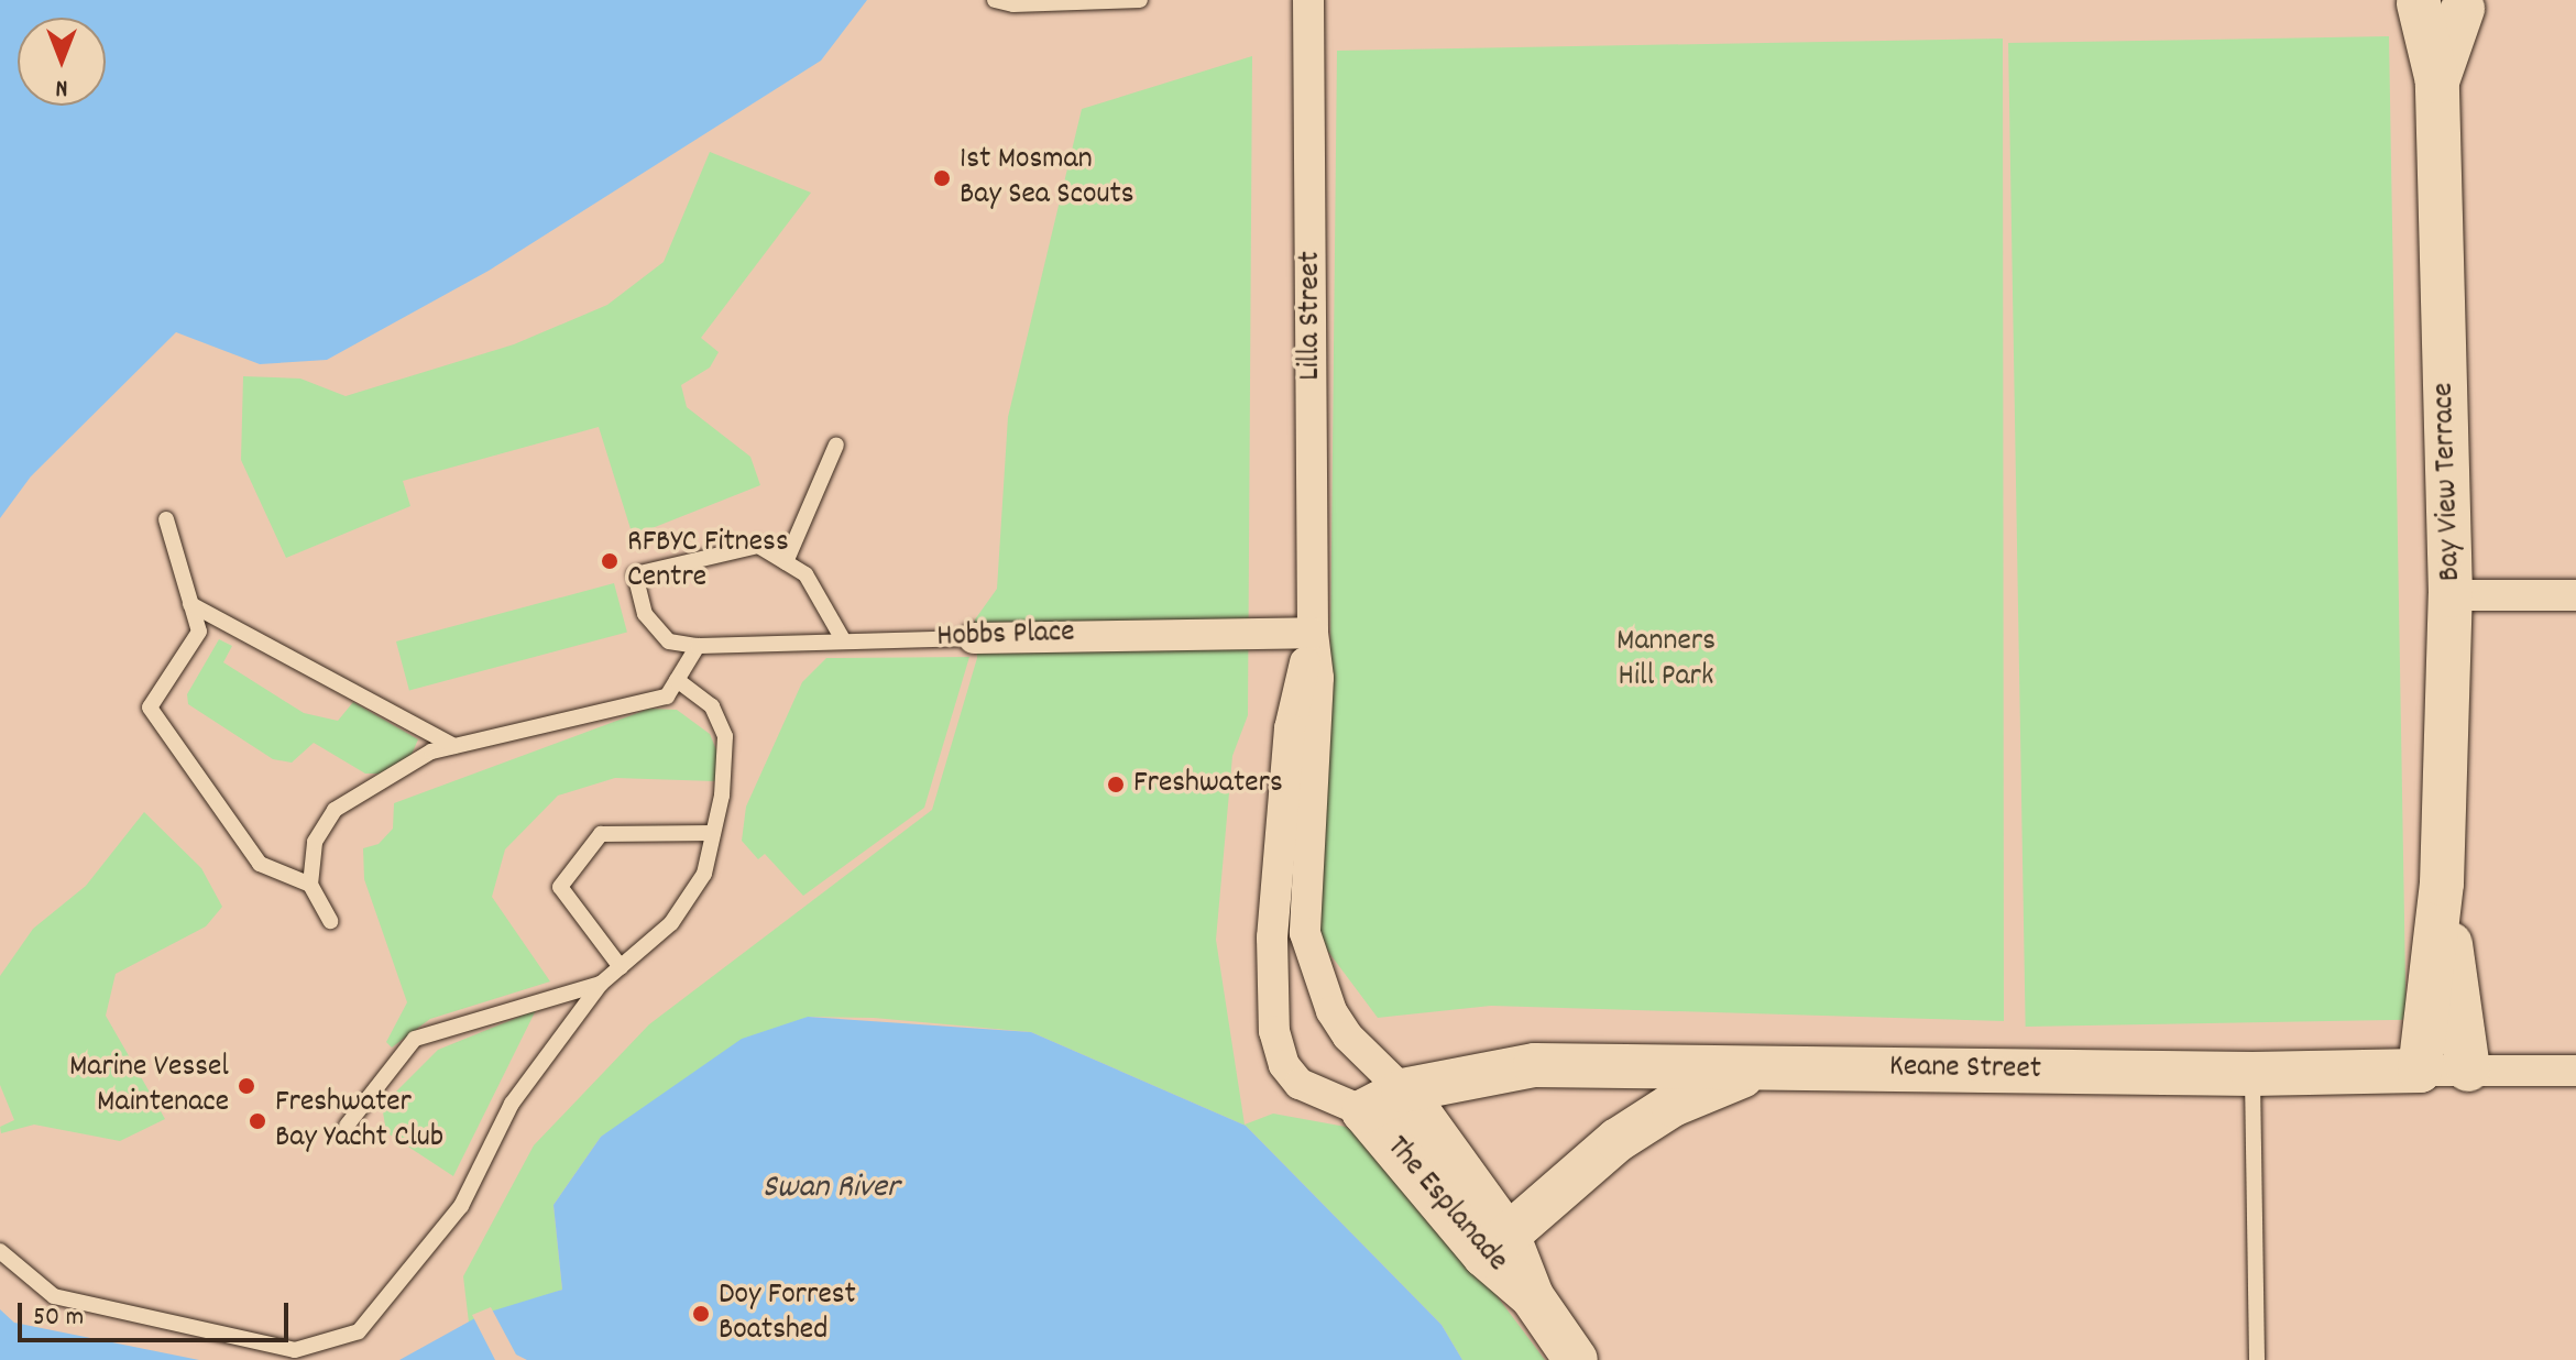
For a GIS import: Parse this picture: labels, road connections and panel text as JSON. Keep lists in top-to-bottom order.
{
  "streets": {
    "street": [
      "Lilla Street",
      "Bay View Terrace",
      "Hobbs Place",
      "Keane Street",
      "The Esplanade"
    ]
  },
  "crossings": [
    ["Lilla Street", "Hobbs Place"],
    ["Lilla Street", "Keane Street"],
    ["Lilla Street", "The Esplanade"],
    ["Bay View Terrace", "Keane Street"],
    ["Keane Street", "The Esplanade"]
  ],
  "water": ["Swan River"],
  "parks": ["Manners Hill Park"],
  "places": [
    "1st Mosman Bay Sea Scouts",
    "RFBYC Fitness Centre",
    "Freshwaters",
    "Marine Vessel Maintenace",
    "Freshwater Bay Yacht Club",
    "Doy Forrest Boatshed"
  ],
  "scale_bar": "50 m",
  "north": "bottom"
}
